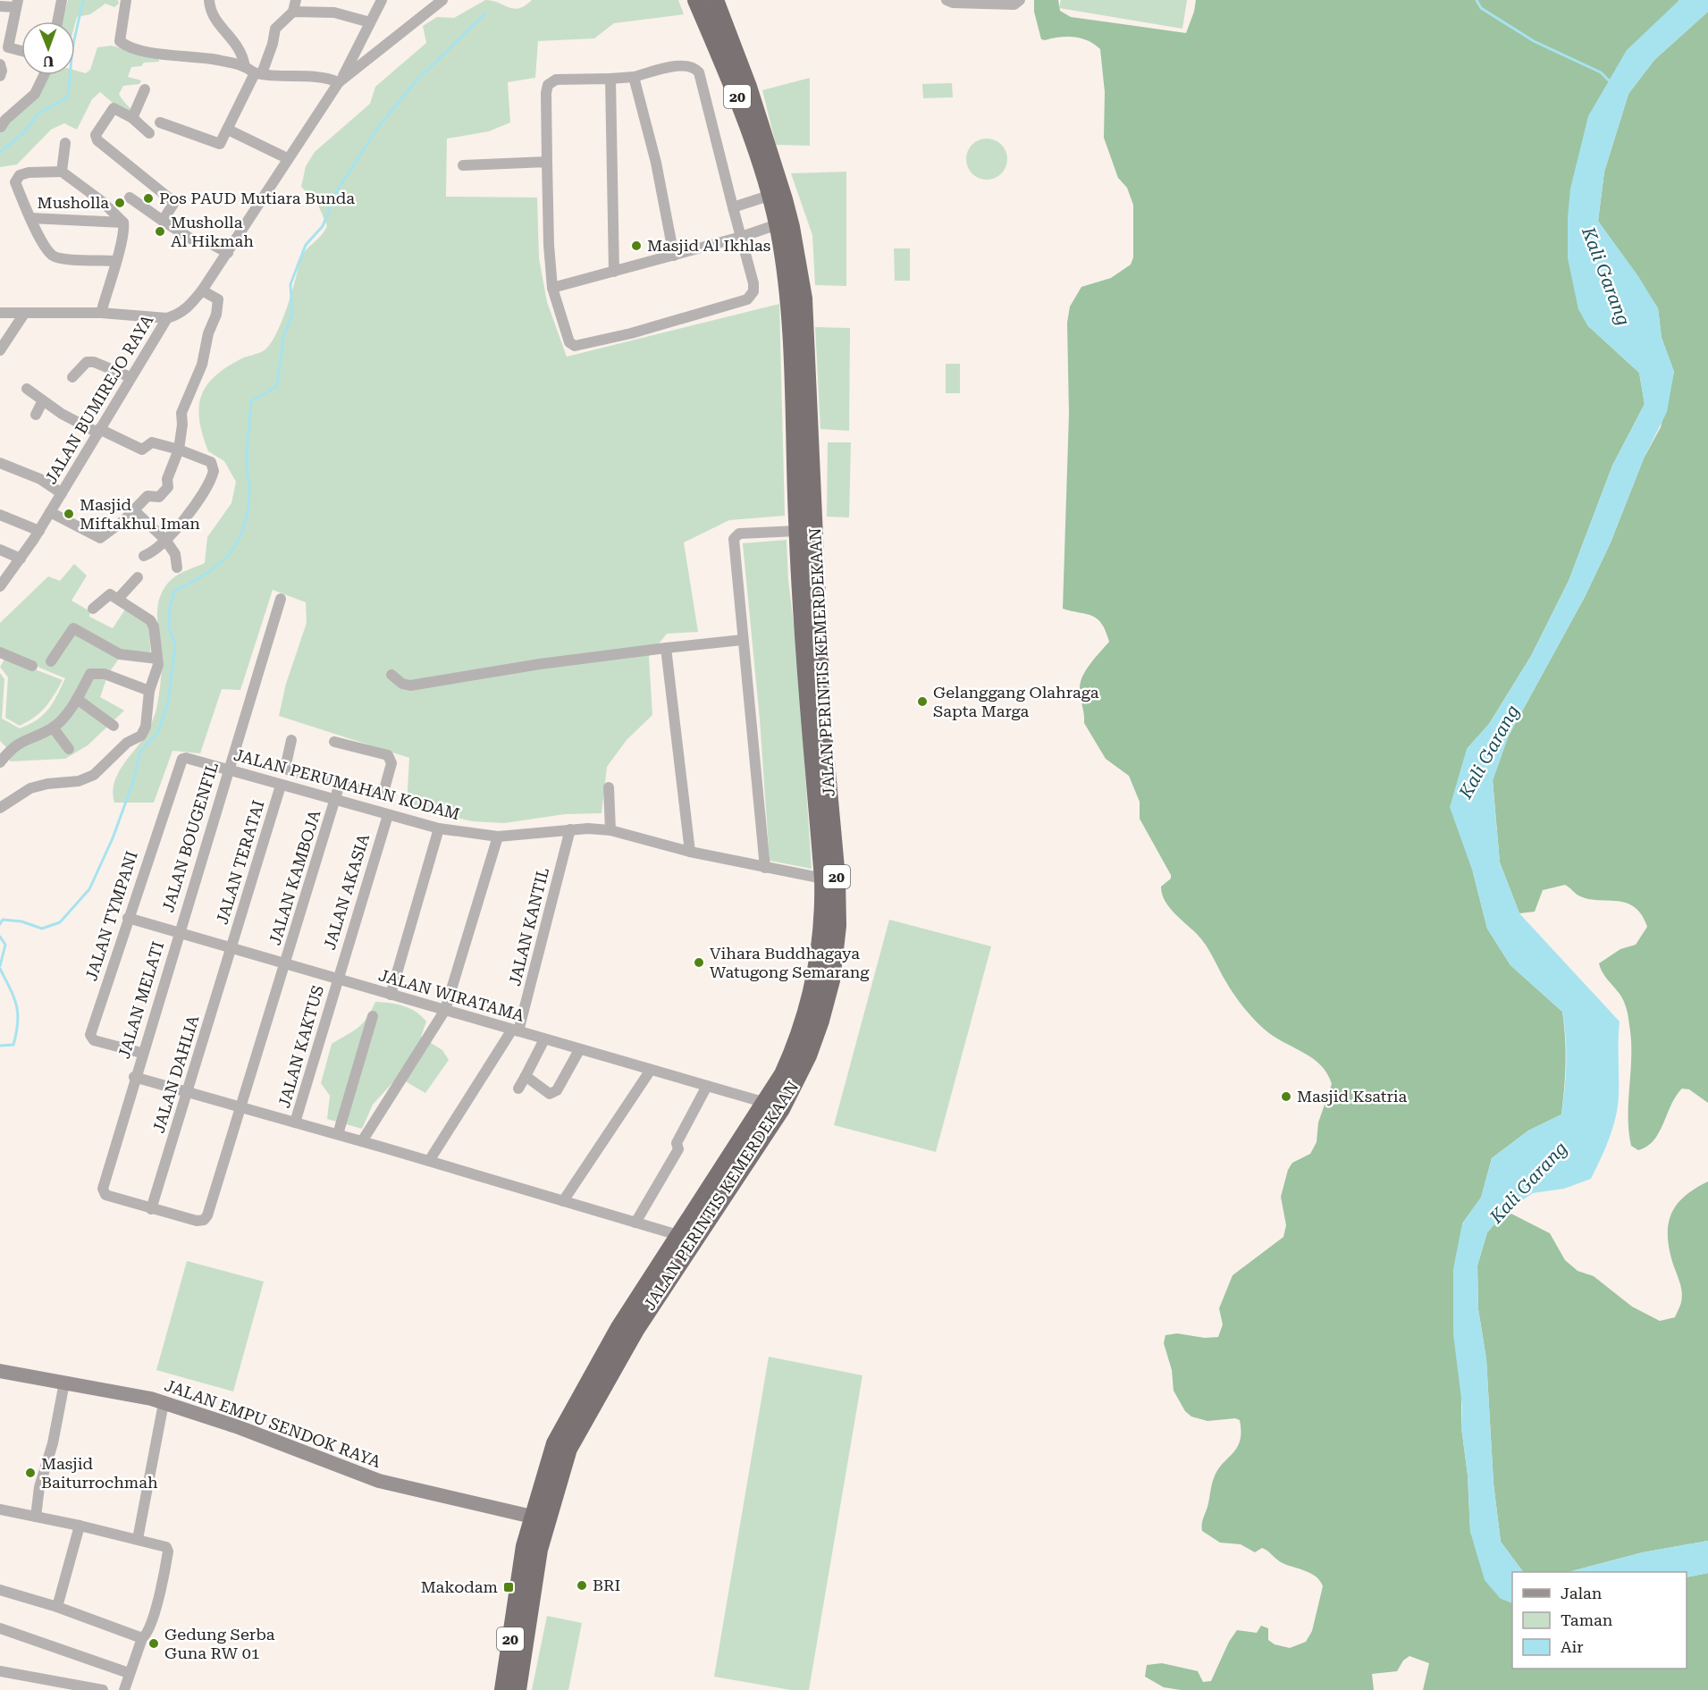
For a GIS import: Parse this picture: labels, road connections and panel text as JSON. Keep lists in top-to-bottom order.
{
  "streets": {
    "highway": ["20", "JALAN PERINTIS KEMERDEKAAN"],
    "main road": ["JALAN EMPU SENDOK RAYA"],
    "street": [
      "JALAN BUMIREJO RAYA",
      "JALAN PERUMAHAN KODAM",
      "JALAN BOUGENFIL",
      "JALAN TERATAI",
      "JALAN KAMBOJA",
      "JALAN AKASIA",
      "JALAN TYMPANI",
      "JALAN KANTIL",
      "JALAN WIRATAMA",
      "JALAN MELATI",
      "JALAN KAKTUS",
      "JALAN DAHLIA"
    ]
  },
  "crossings": [
    ["JALAN PERINTIS KEMERDEKAAN", "JALAN PERUMAHAN KODAM"],
    ["JALAN PERINTIS KEMERDEKAAN", "JALAN WIRATAMA"],
    ["JALAN PERINTIS KEMERDEKAAN", "JALAN EMPU SENDOK RAYA"],
    ["JALAN PERUMAHAN KODAM", "JALAN BOUGENFIL"],
    ["JALAN PERUMAHAN KODAM", "JALAN TERATAI"],
    ["JALAN PERUMAHAN KODAM", "JALAN KAMBOJA"],
    ["JALAN PERUMAHAN KODAM", "JALAN AKASIA"],
    ["JALAN PERUMAHAN KODAM", "JALAN TYMPANI"],
    ["JALAN PERUMAHAN KODAM", "JALAN KANTIL"],
    ["JALAN BOUGENFIL", "JALAN WIRATAMA"],
    ["JALAN BOUGENFIL", "JALAN MELATI"],
    ["JALAN TERATAI", "JALAN WIRATAMA"],
    ["JALAN TERATAI", "JALAN DAHLIA"],
    ["JALAN KAMBOJA", "JALAN WIRATAMA"],
    ["JALAN AKASIA", "JALAN WIRATAMA"],
    ["JALAN AKASIA", "JALAN KAKTUS"],
    ["JALAN TYMPANI", "JALAN WIRATAMA"],
    ["JALAN TYMPANI", "JALAN MELATI"],
    ["JALAN KANTIL", "JALAN WIRATAMA"],
    ["JALAN WIRATAMA", "JALAN MELATI"],
    ["JALAN WIRATAMA", "JALAN KAKTUS"],
    ["JALAN WIRATAMA", "JALAN DAHLIA"],
    ["JALAN MELATI", "JALAN DAHLIA"]
  ],
  "water": ["Kali Garang"],
  "places": {
    "other": [
      "Pos PAUD Mutiara Bunda",
      "Musholla",
      "Musholla Al Hikmah",
      "Masjid Al Ikhlas",
      "Masjid Miftakhul Iman",
      "Gelanggang Olahraga Sapta Marga",
      "Vihara Buddhagaya Watugong Semarang",
      "Masjid Ksatria",
      "Masjid Baiturrochmah",
      "BRI",
      "Gedung Serba Guna RW 01"
    ],
    "transit": ["Makodam"]
  },
  "legend": ["Jalan", "Taman", "Air"],
  "north": "bottom"
}
